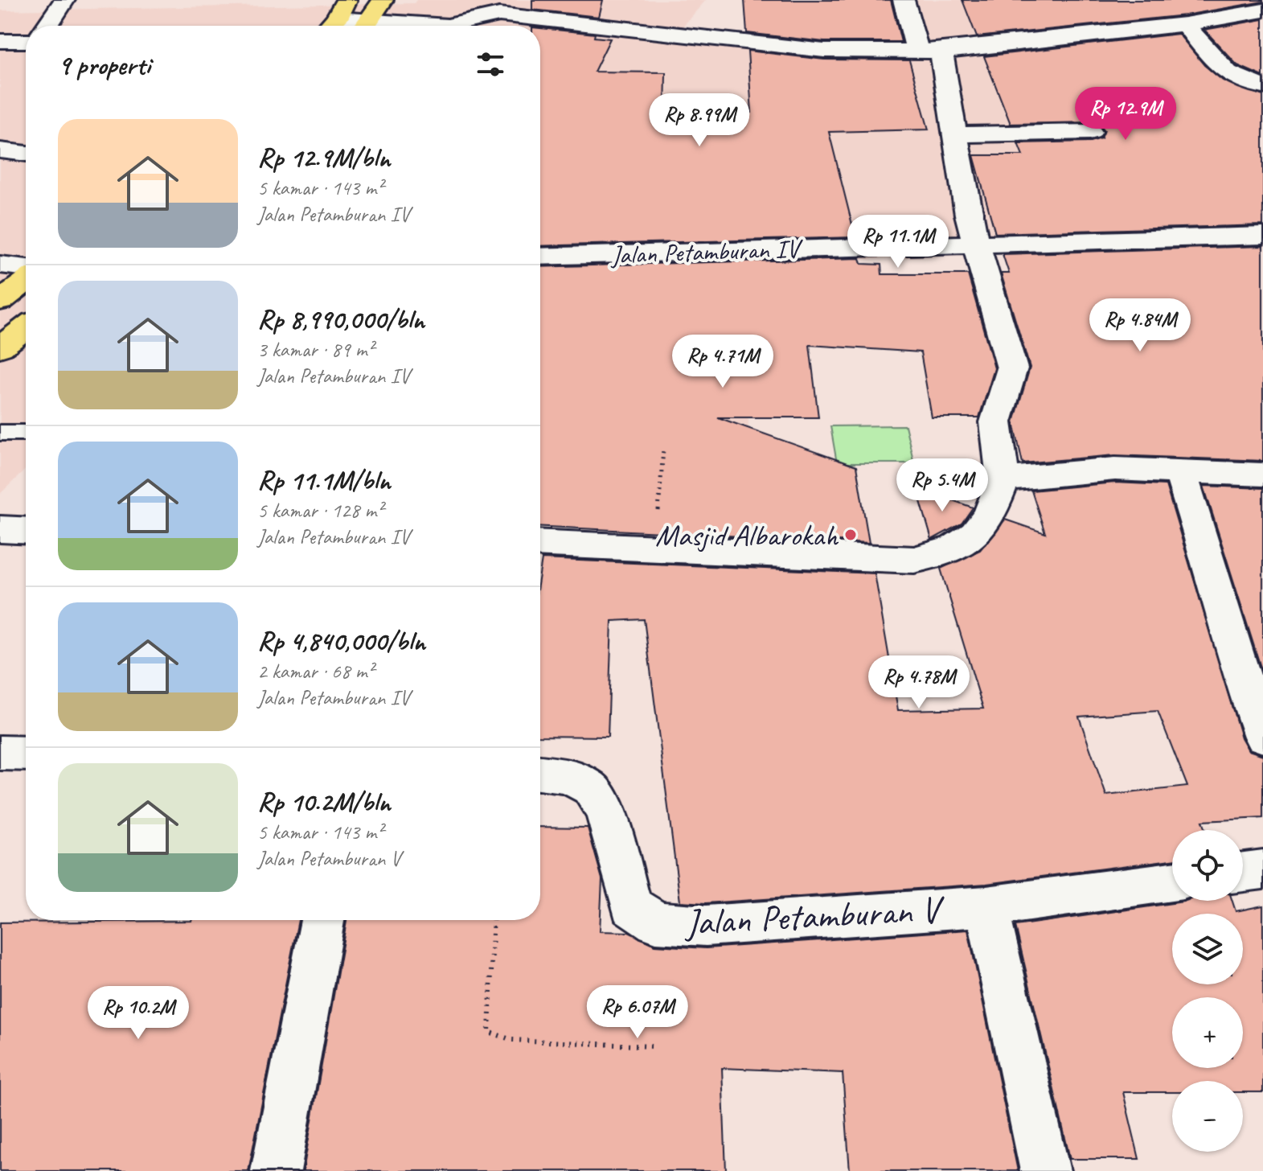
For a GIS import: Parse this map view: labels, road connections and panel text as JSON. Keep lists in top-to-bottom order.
{
  "streets": {
    "street": ["Jalan Petamburan IV", "Jalan Petamburan V"]
  },
  "places": ["Masjid Albarokah"],
  "page": {
    "heading": "9 properti",
    "price": [
      "Rp 12.9M",
      "Rp 8.99M",
      "Rp 11.1M",
      "Rp 4.84M",
      "Rp 4.71M",
      "Rp 5.4M",
      "Rp 4.78M",
      "Rp 6.07M",
      "Rp 10.2M"
    ],
    "list": [
      {
        "name": "Rp 12.9M/bln",
        "note": "5 kamar · 143 m² · Jalan Petamburan IV"
      },
      {
        "name": "Rp 8,990,000/bln",
        "note": "3 kamar · 89 m² · Jalan Petamburan IV"
      },
      {
        "name": "Rp 11.1M/bln",
        "note": "5 kamar · 128 m² · Jalan Petamburan IV"
      },
      {
        "name": "Rp 4,840,000/bln",
        "note": "2 kamar · 68 m² · Jalan Petamburan IV"
      },
      {
        "name": "Rp 10.2M/bln",
        "note": "5 kamar · 143 m² · Jalan Petamburan V"
      }
    ],
    "map_buttons": ["+", "−"]
  }
}
